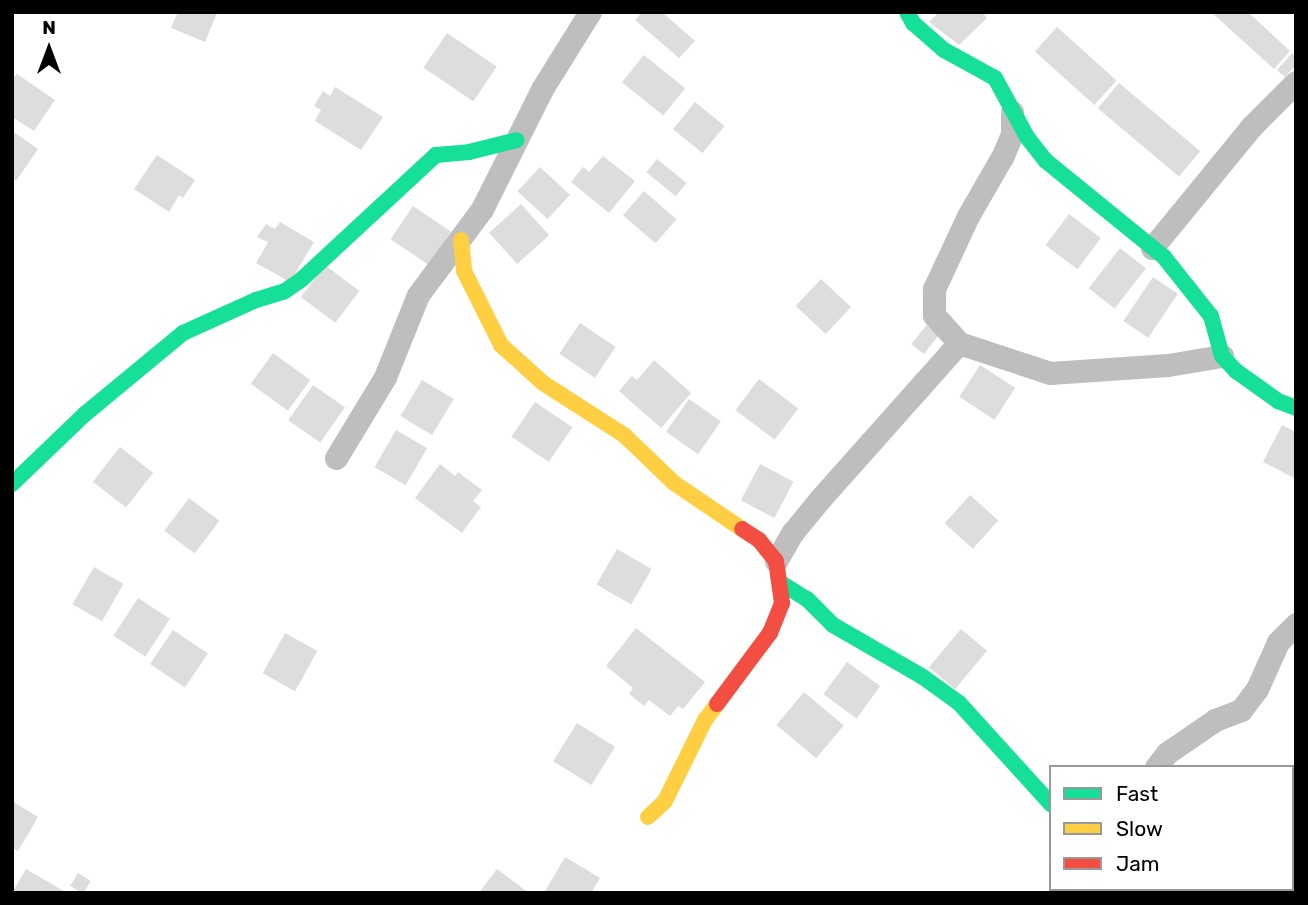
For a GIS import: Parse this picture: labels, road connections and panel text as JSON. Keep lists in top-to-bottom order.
{
  "legend": ["Fast", "Slow", "Jam"],
  "north": "top"
}
